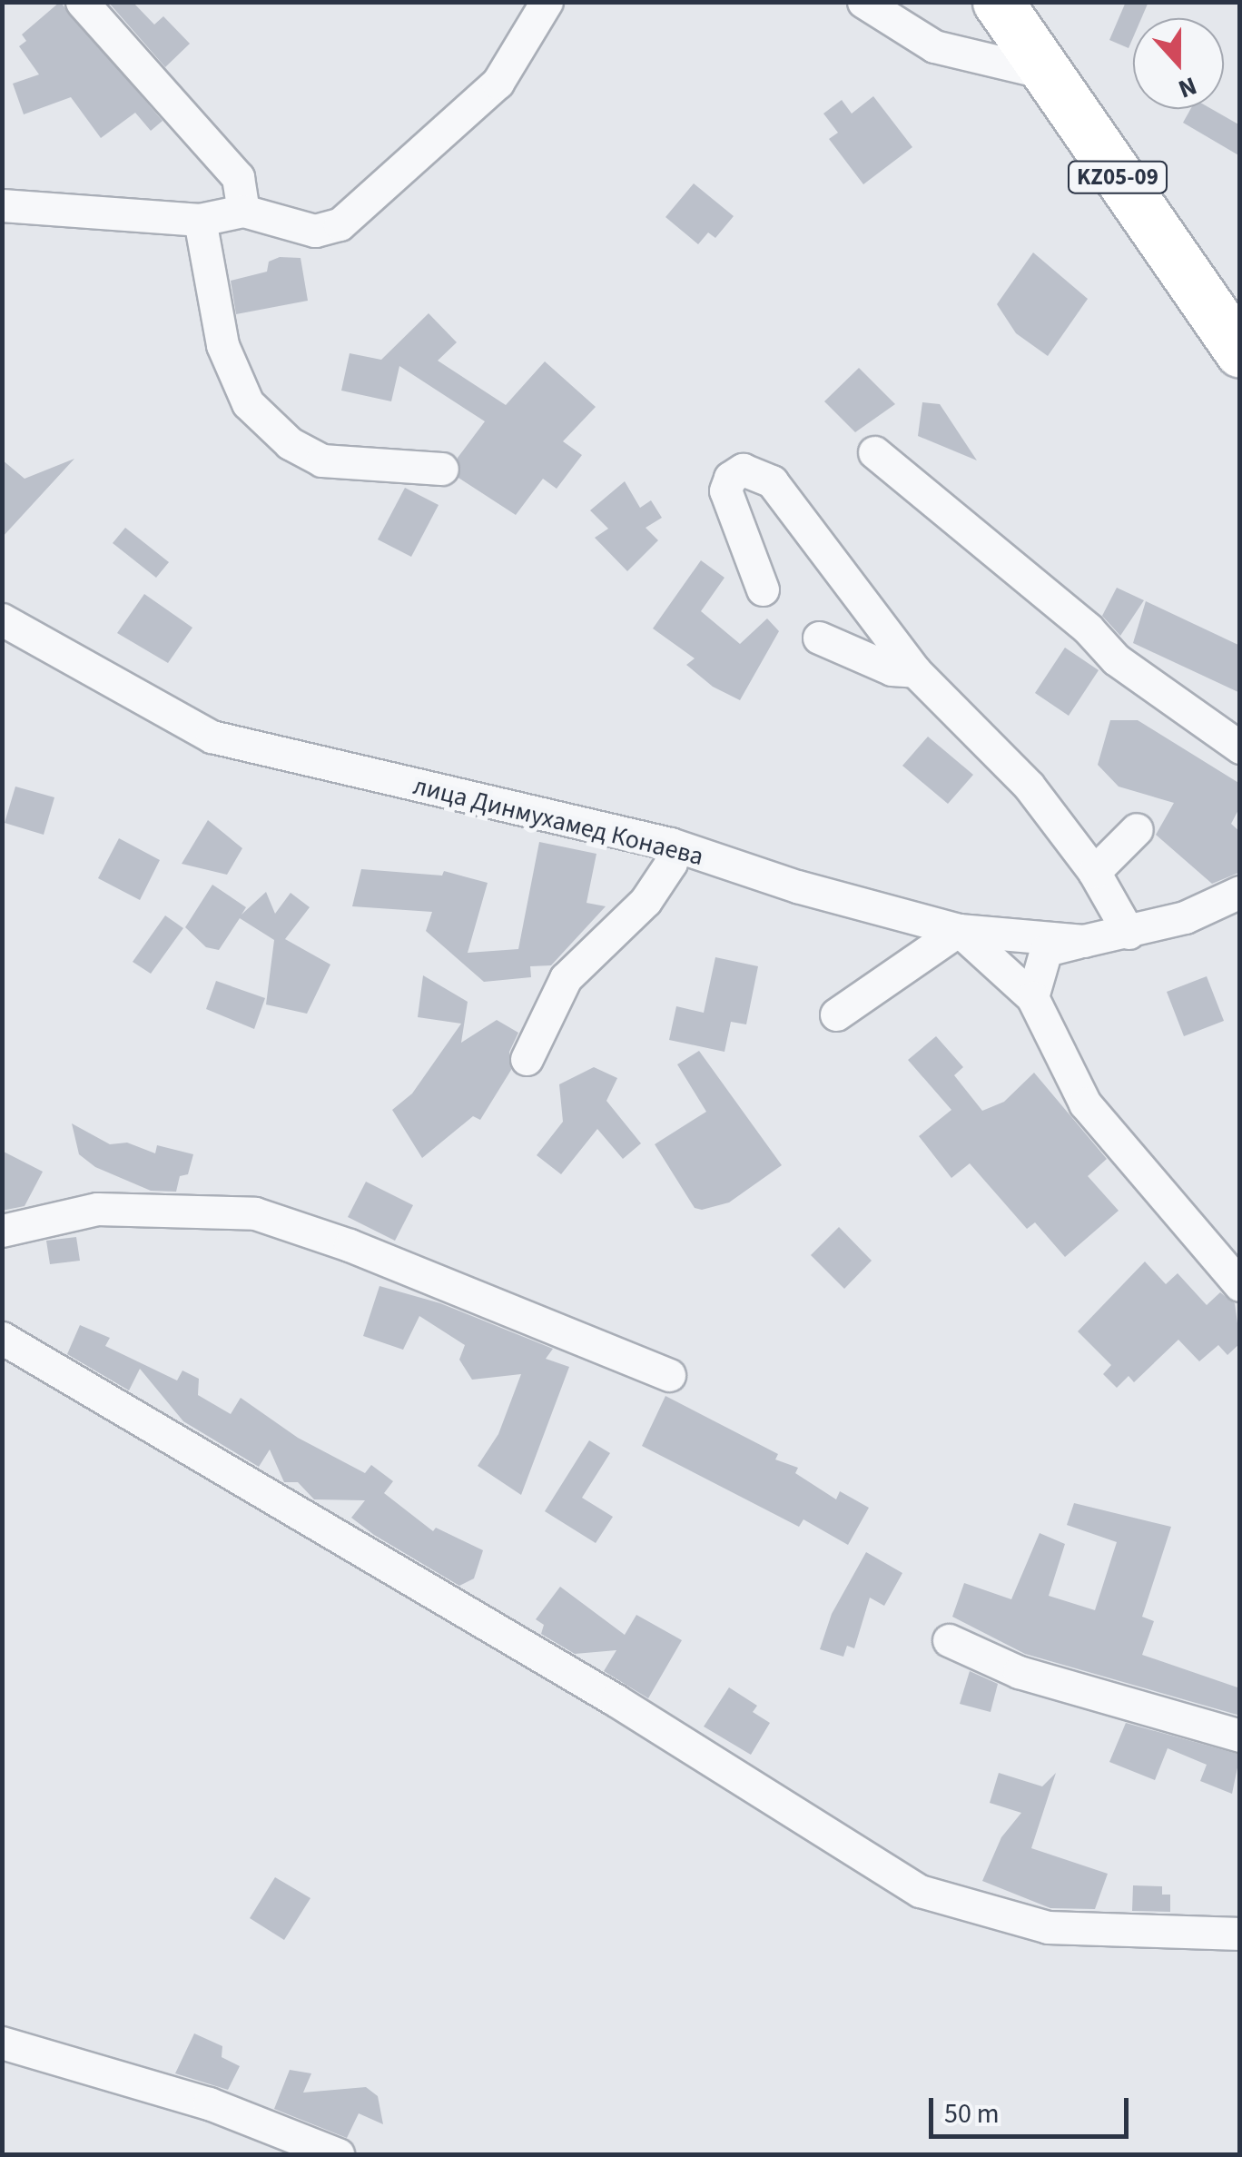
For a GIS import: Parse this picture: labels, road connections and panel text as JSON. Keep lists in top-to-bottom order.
{
  "streets": {
    "main road": ["KZ05-09"],
    "street": ["лица Динмухамед Конаева"]
  },
  "scale_bar": "50 m",
  "north": "bottom"
}
